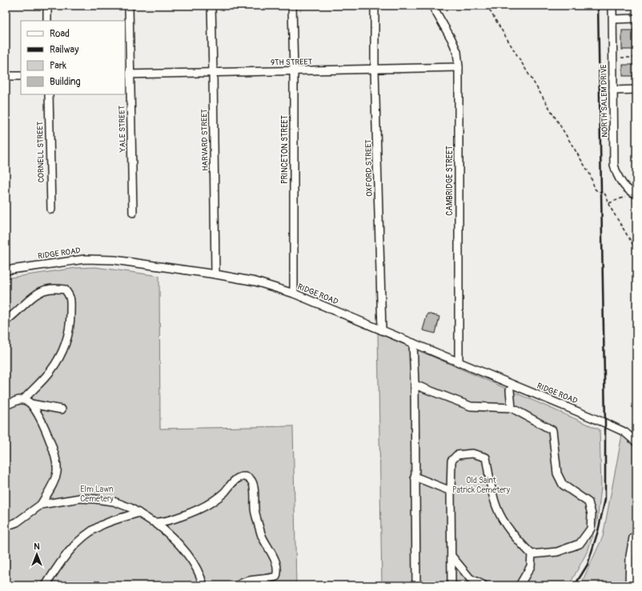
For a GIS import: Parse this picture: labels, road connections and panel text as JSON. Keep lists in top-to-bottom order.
{
  "streets": {
    "street": [
      "9TH STREET",
      "NORTH SALEM DRIVE",
      "YALE STREET",
      "HARVARD STREET",
      "PRINCETON STREET",
      "CORNELL STREET",
      "OXFORD STREET",
      "CAMBRIDGE STREET",
      "RIDGE ROAD"
    ]
  },
  "crossings": [
    ["9TH STREET", "YALE STREET"],
    ["9TH STREET", "HARVARD STREET"],
    ["9TH STREET", "PRINCETON STREET"],
    ["9TH STREET", "OXFORD STREET"],
    ["9TH STREET", "CAMBRIDGE STREET"],
    ["HARVARD STREET", "RIDGE ROAD"],
    ["PRINCETON STREET", "RIDGE ROAD"],
    ["OXFORD STREET", "RIDGE ROAD"],
    ["CAMBRIDGE STREET", "RIDGE ROAD"]
  ],
  "parks": ["Old Saint Patrick Cemetery", "Elm Lawn Cemetery"],
  "legend": [
    "Road",
    "Railway",
    "Park",
    "Building"
  ],
  "north": "top"
}
